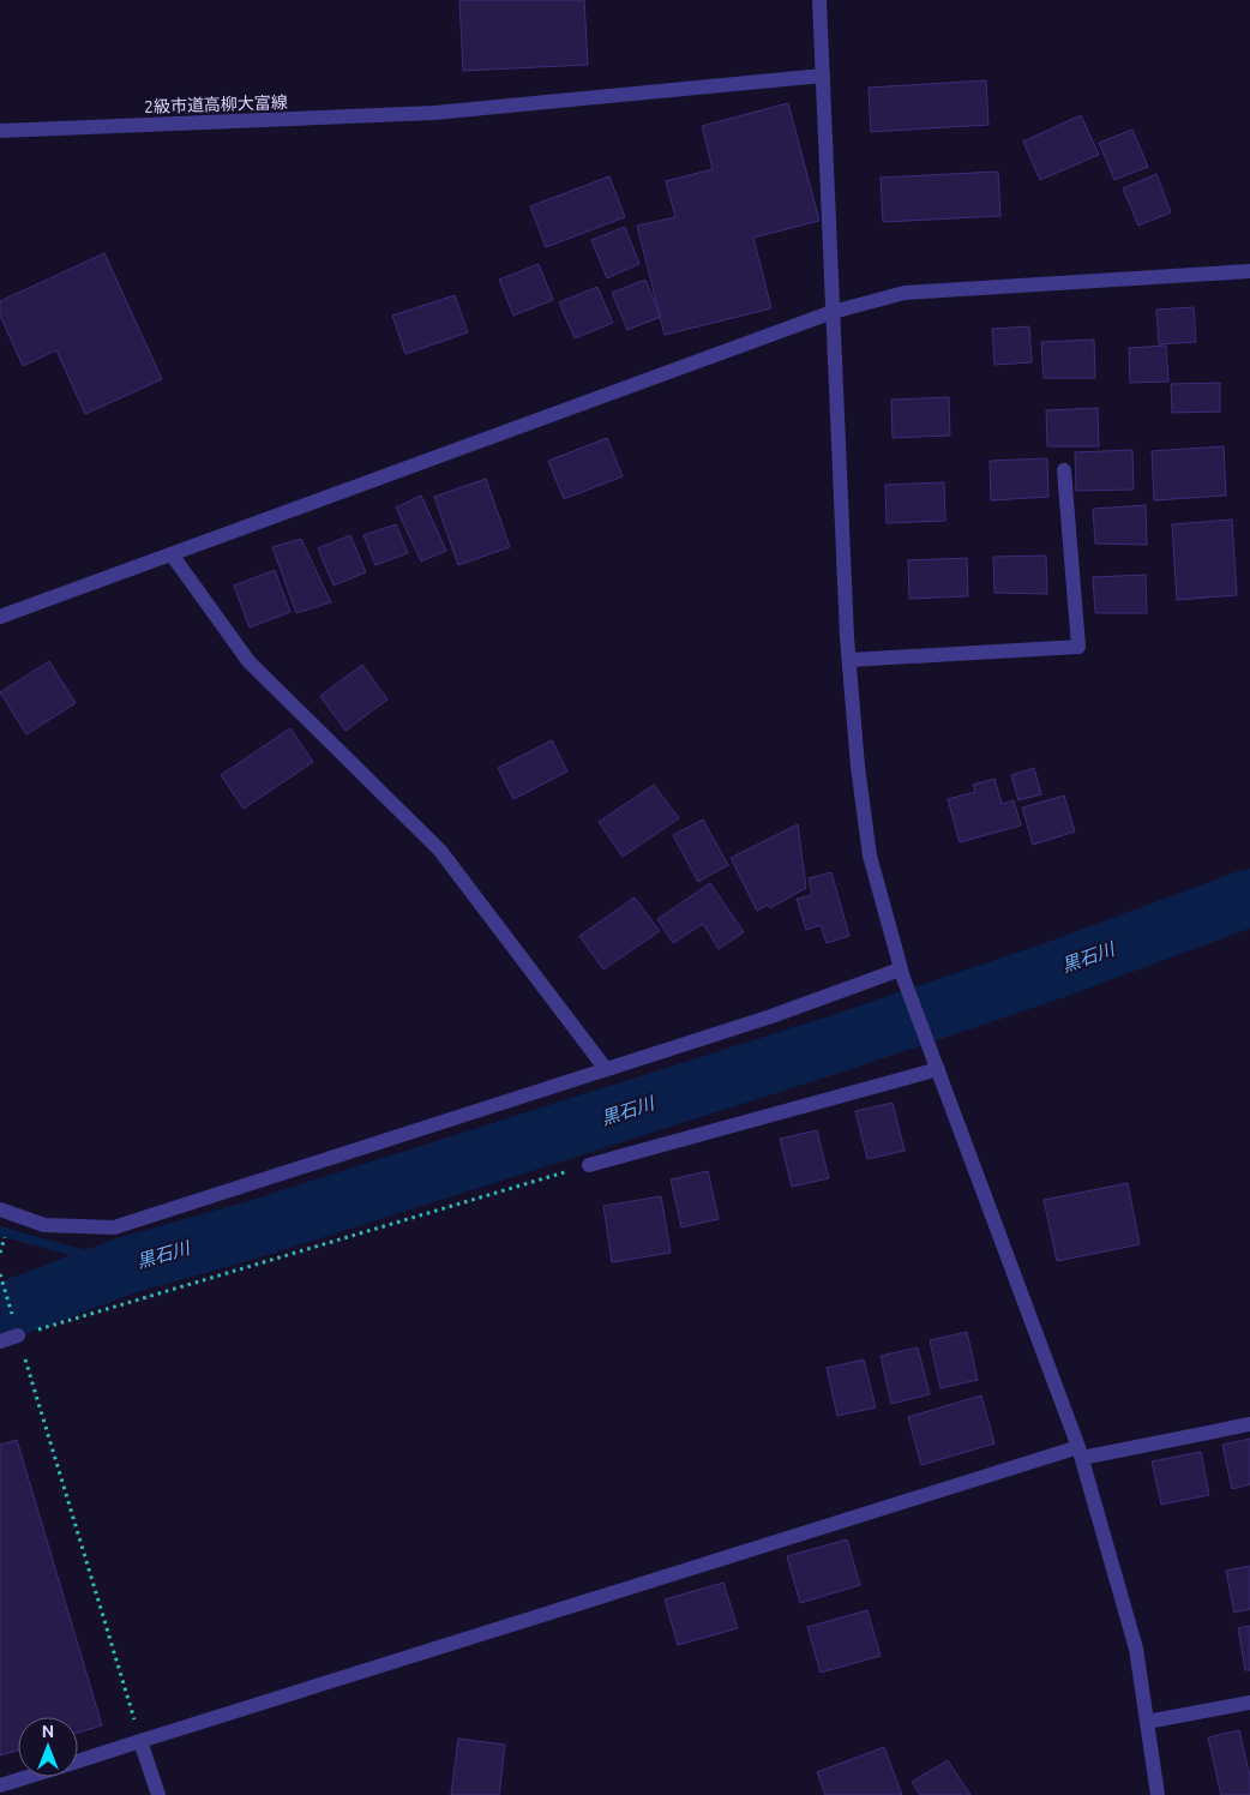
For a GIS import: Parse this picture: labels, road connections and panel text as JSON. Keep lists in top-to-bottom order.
{
  "streets": {
    "street": ["2級市道高柳大富線"]
  },
  "water": ["黒石川"],
  "north": "top"
}
